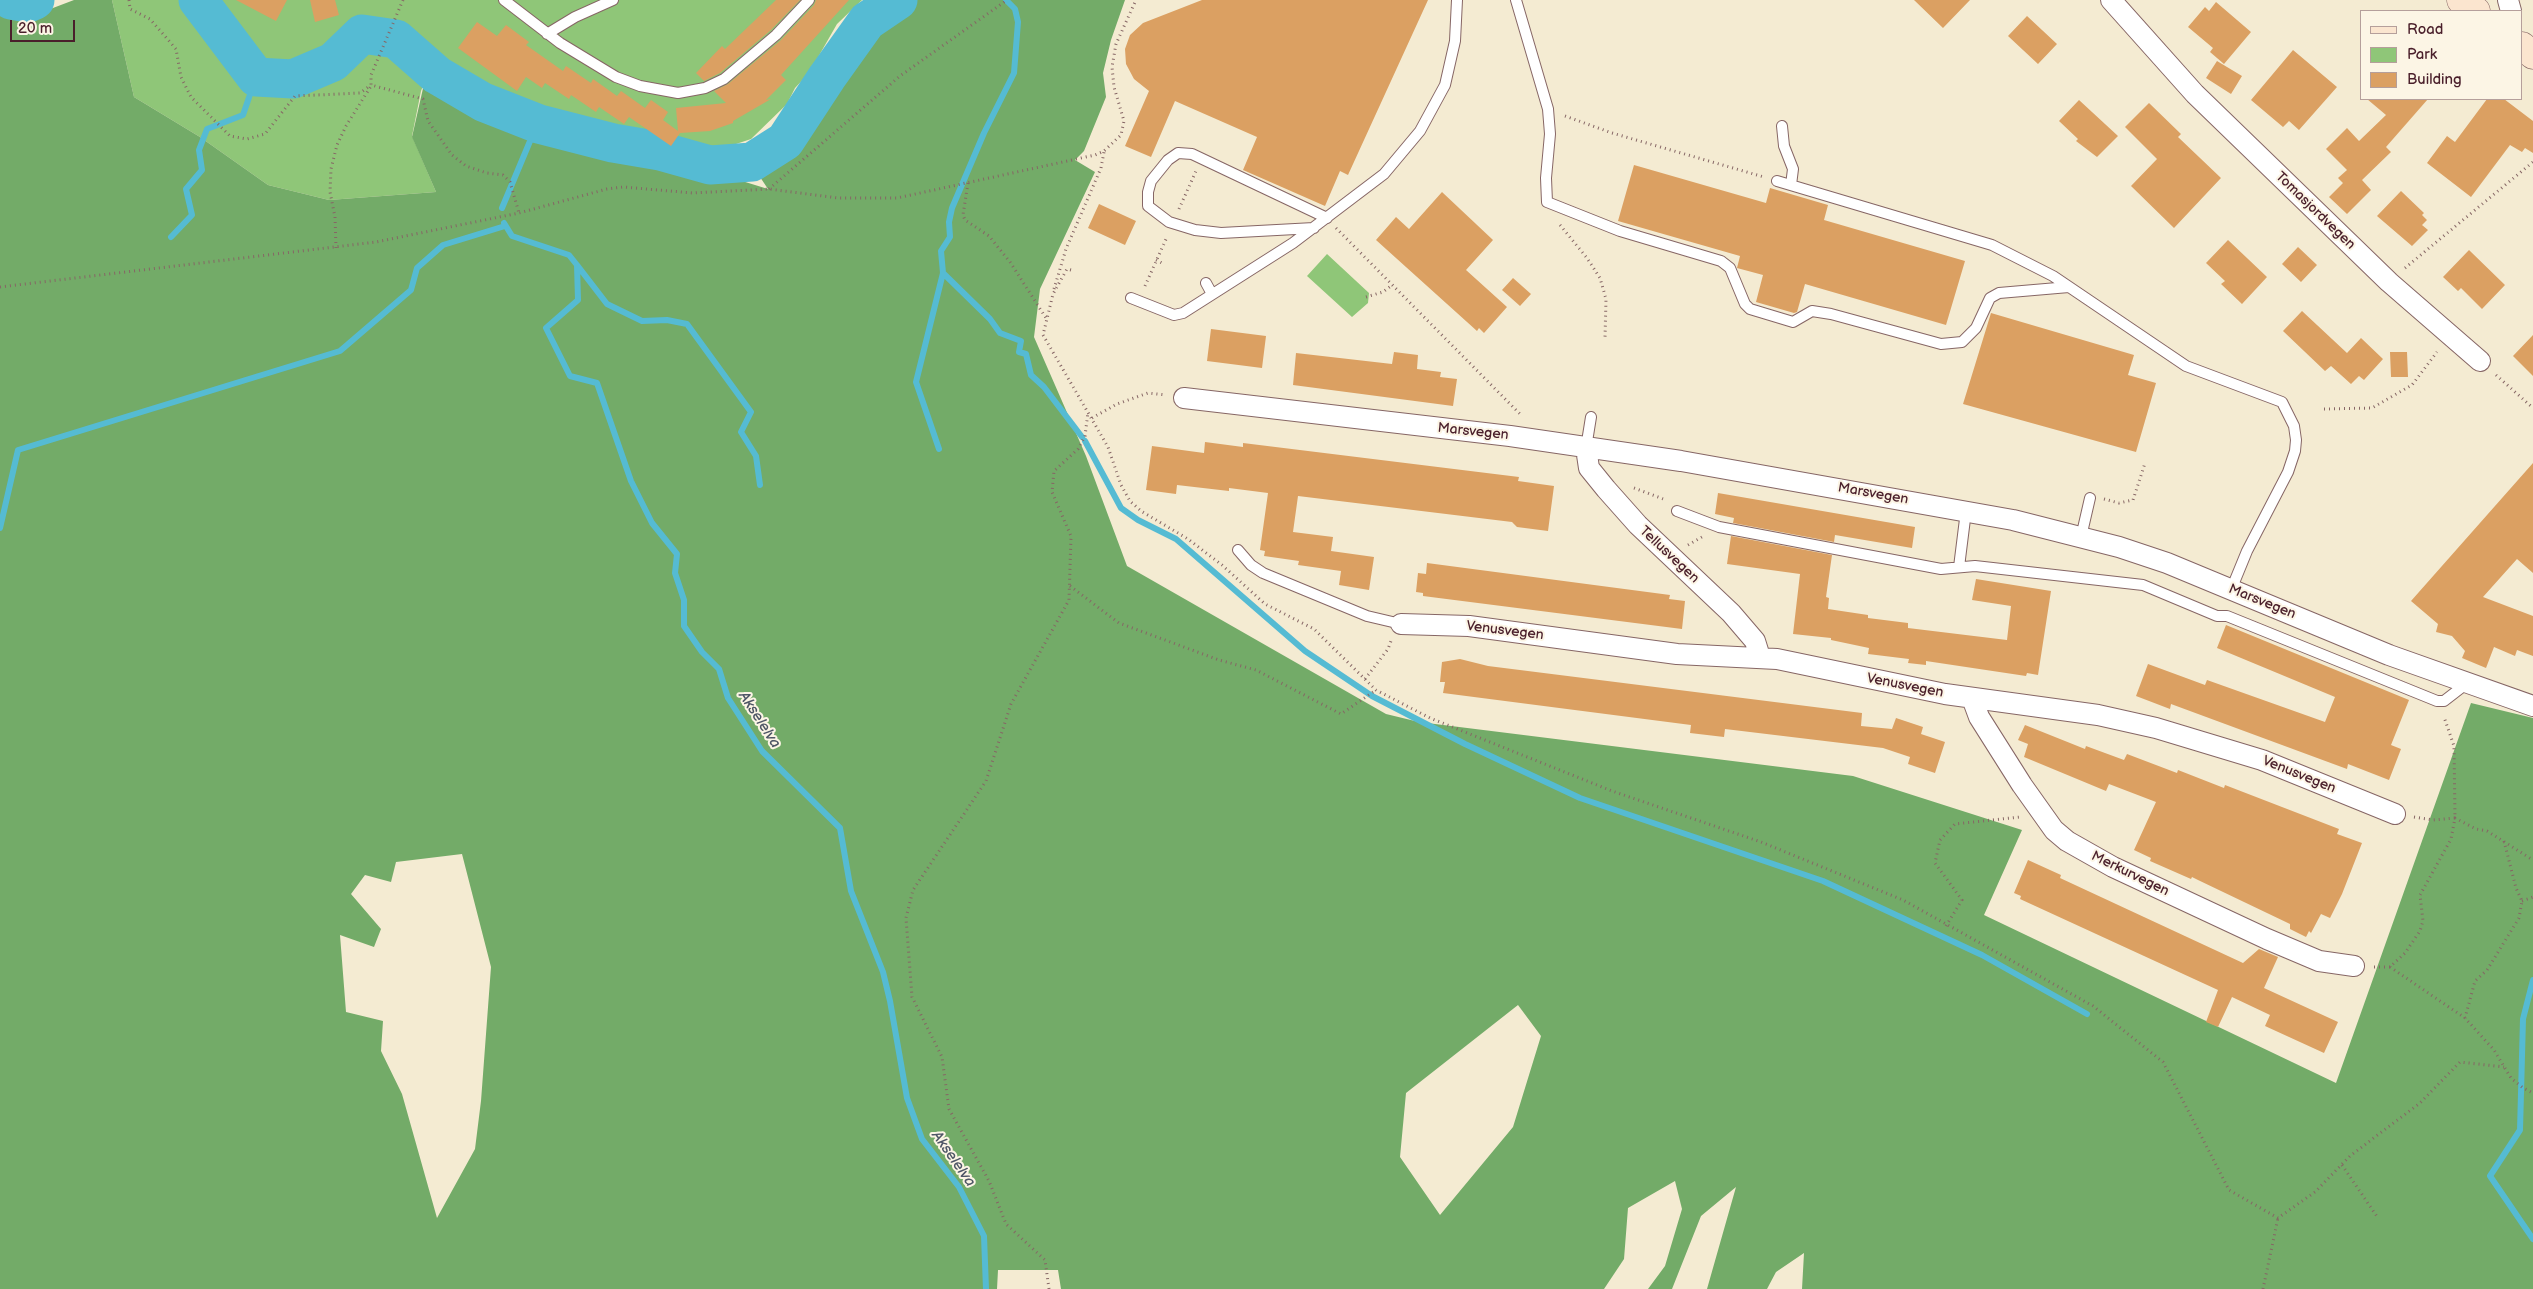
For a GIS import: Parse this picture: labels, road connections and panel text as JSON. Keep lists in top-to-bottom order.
{
  "streets": {
    "street": [
      "Tomasjordvegen",
      "Marsvegen",
      "Tellusvegen",
      "Venusvegen",
      "Merkurvegen"
    ]
  },
  "crossings": [
    ["Marsvegen", "Tellusvegen"],
    ["Tellusvegen", "Venusvegen"],
    ["Venusvegen", "Merkurvegen"]
  ],
  "water": ["Akselelva"],
  "legend": ["Road", "Park", "Building"],
  "scale_bar": "20 m"
}
